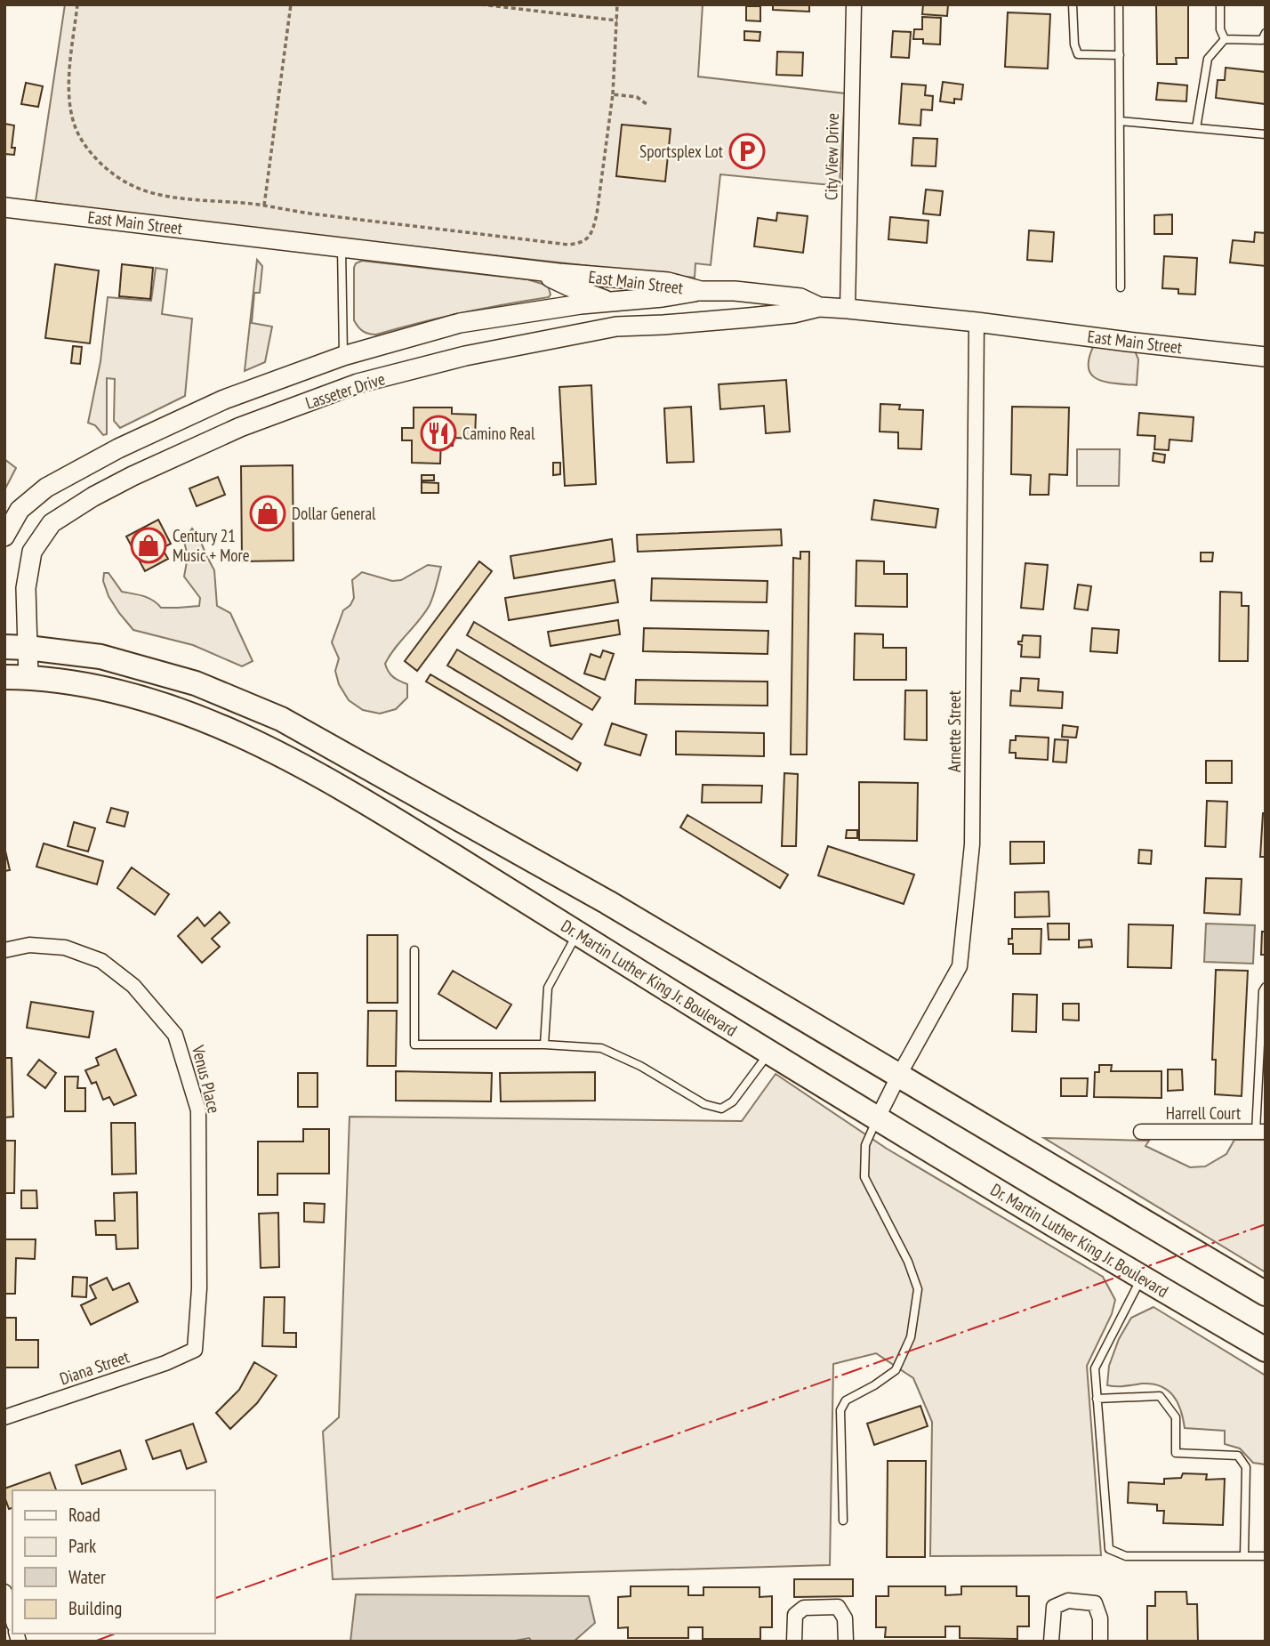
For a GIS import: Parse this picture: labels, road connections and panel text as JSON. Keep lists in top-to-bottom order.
{
  "streets": {
    "main road": ["Dr. Martin Luther King Jr. Boulevard"],
    "street": [
      "City View Drive",
      "East Main Street",
      "Lasseter Drive",
      "Arnette Street",
      "Venus Place",
      "Harrell Court",
      "Diana Street"
    ]
  },
  "crossings": [
    ["City View Drive", "East Main Street"],
    ["East Main Street", "Lasseter Drive"],
    ["East Main Street", "Arnette Street"],
    ["Lasseter Drive", "Dr. Martin Luther King Jr. Boulevard"],
    ["Arnette Street", "Dr. Martin Luther King Jr. Boulevard"],
    ["Venus Place", "Diana Street"]
  ],
  "places": {
    "parking": ["Sportsplex Lot"],
    "restaurant": ["Camino Real"],
    "shop": ["Dollar General", "Century 21 Music + More"]
  },
  "legend": [
    "Road",
    "Park",
    "Water",
    "Building"
  ]
}
